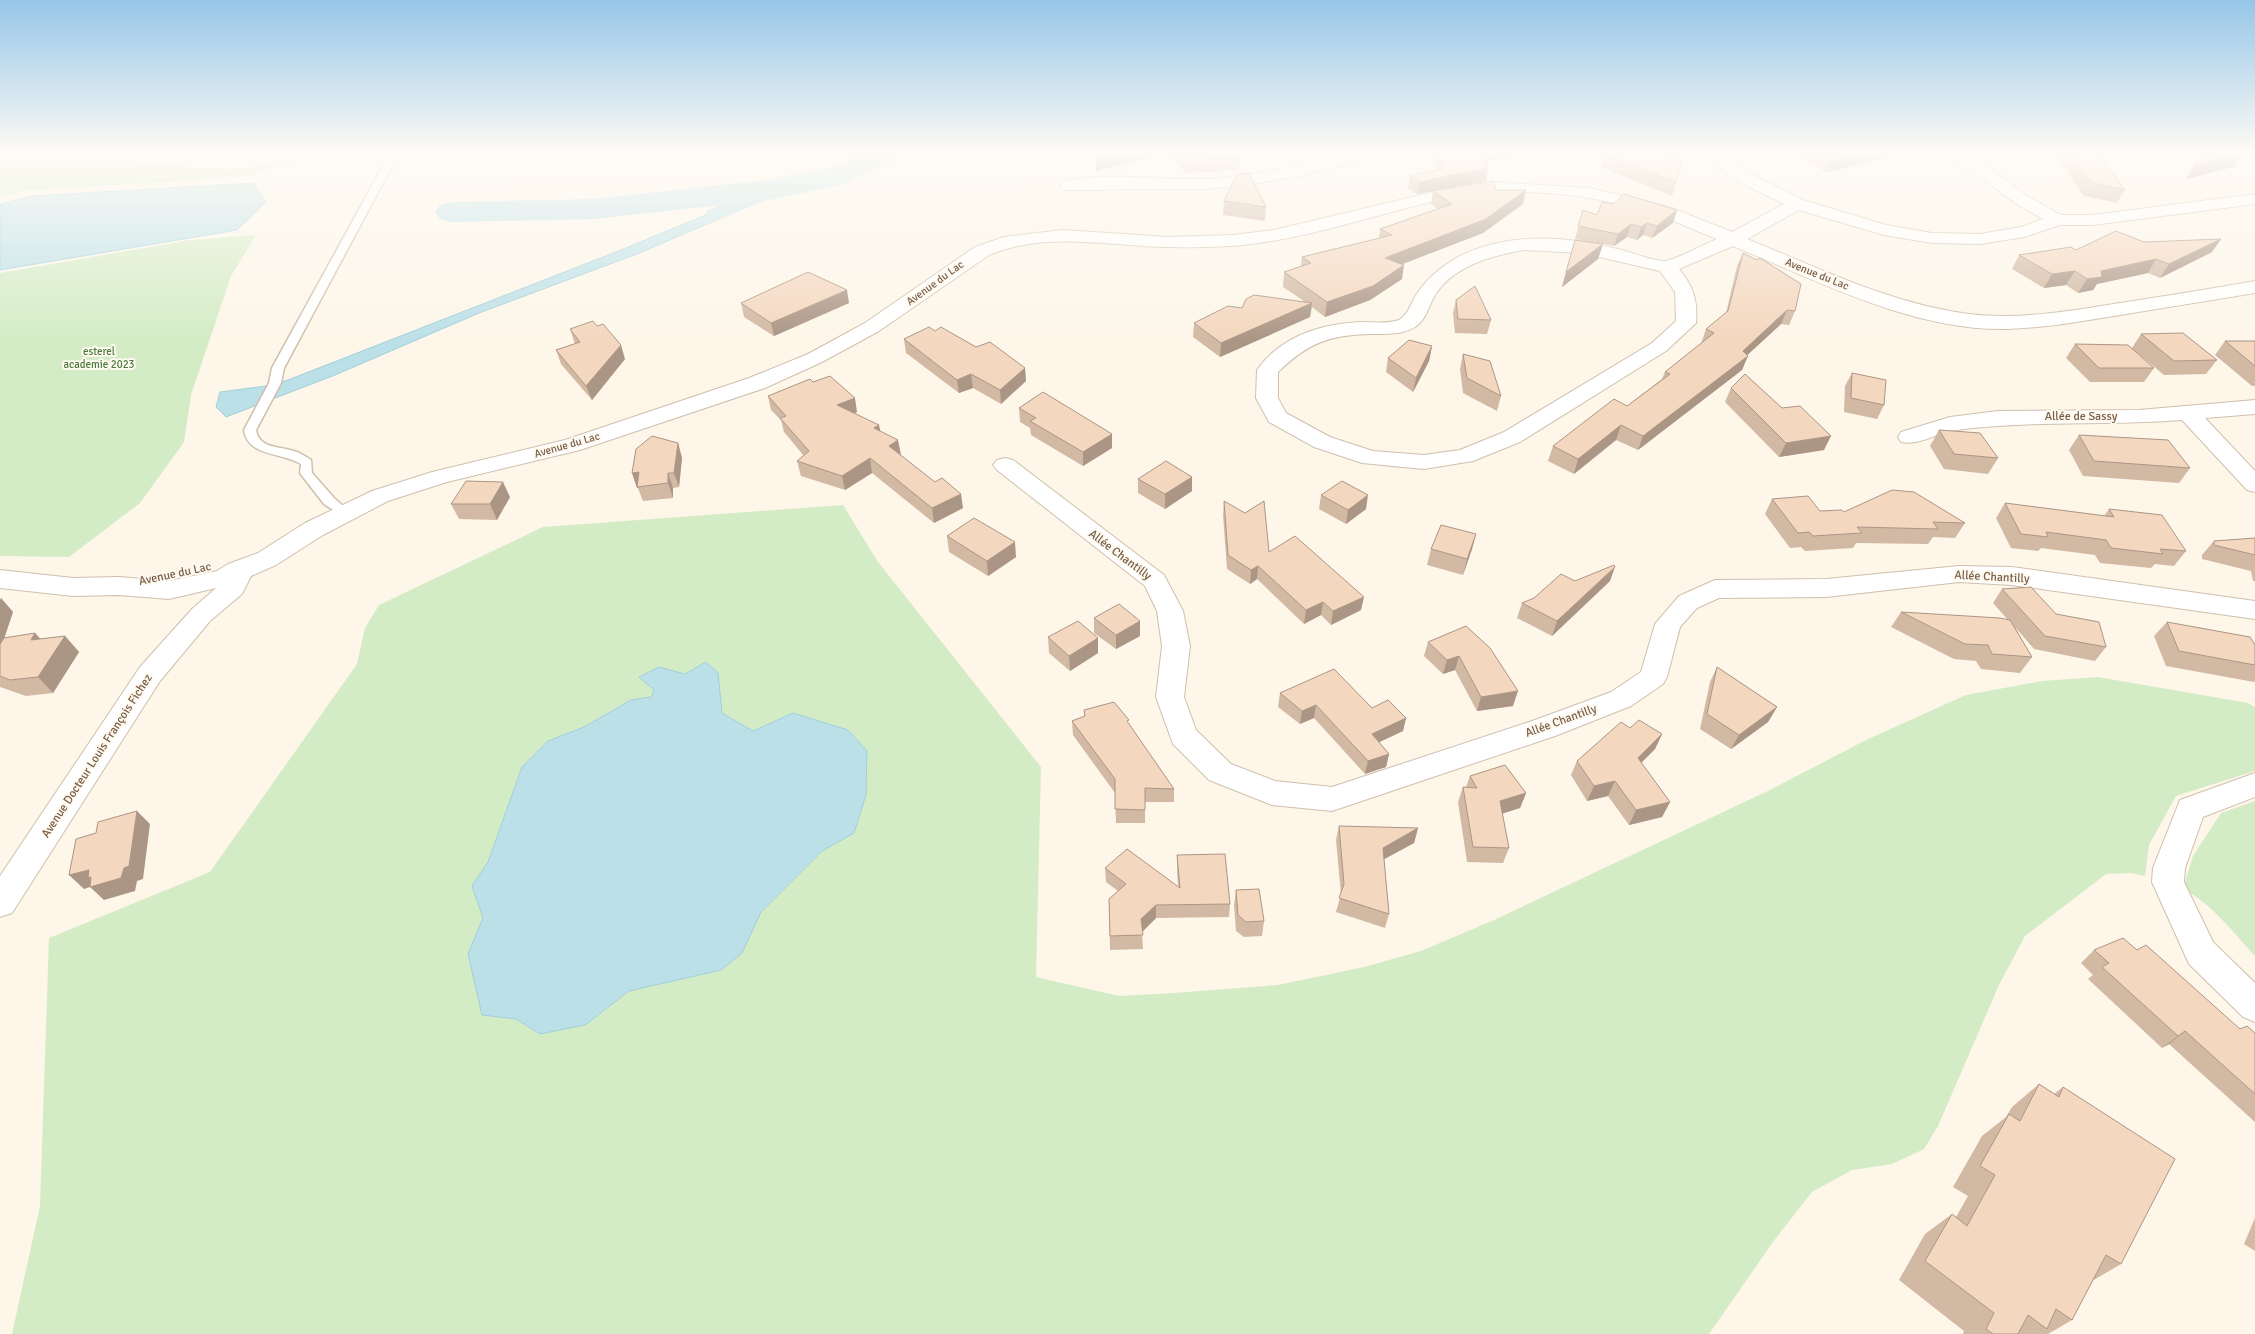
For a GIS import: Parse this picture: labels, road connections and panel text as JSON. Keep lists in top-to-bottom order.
{
  "streets": {
    "street": [
      "Avenue du Lac",
      "Allée de Sassy",
      "Allée Chantilly",
      "Avenue Docteur Louis François Fichez"
    ]
  },
  "crossings": [
    ["Avenue du Lac", "Avenue Docteur Louis François Fichez"]
  ],
  "parks": ["esterel academie 2023"]
}
